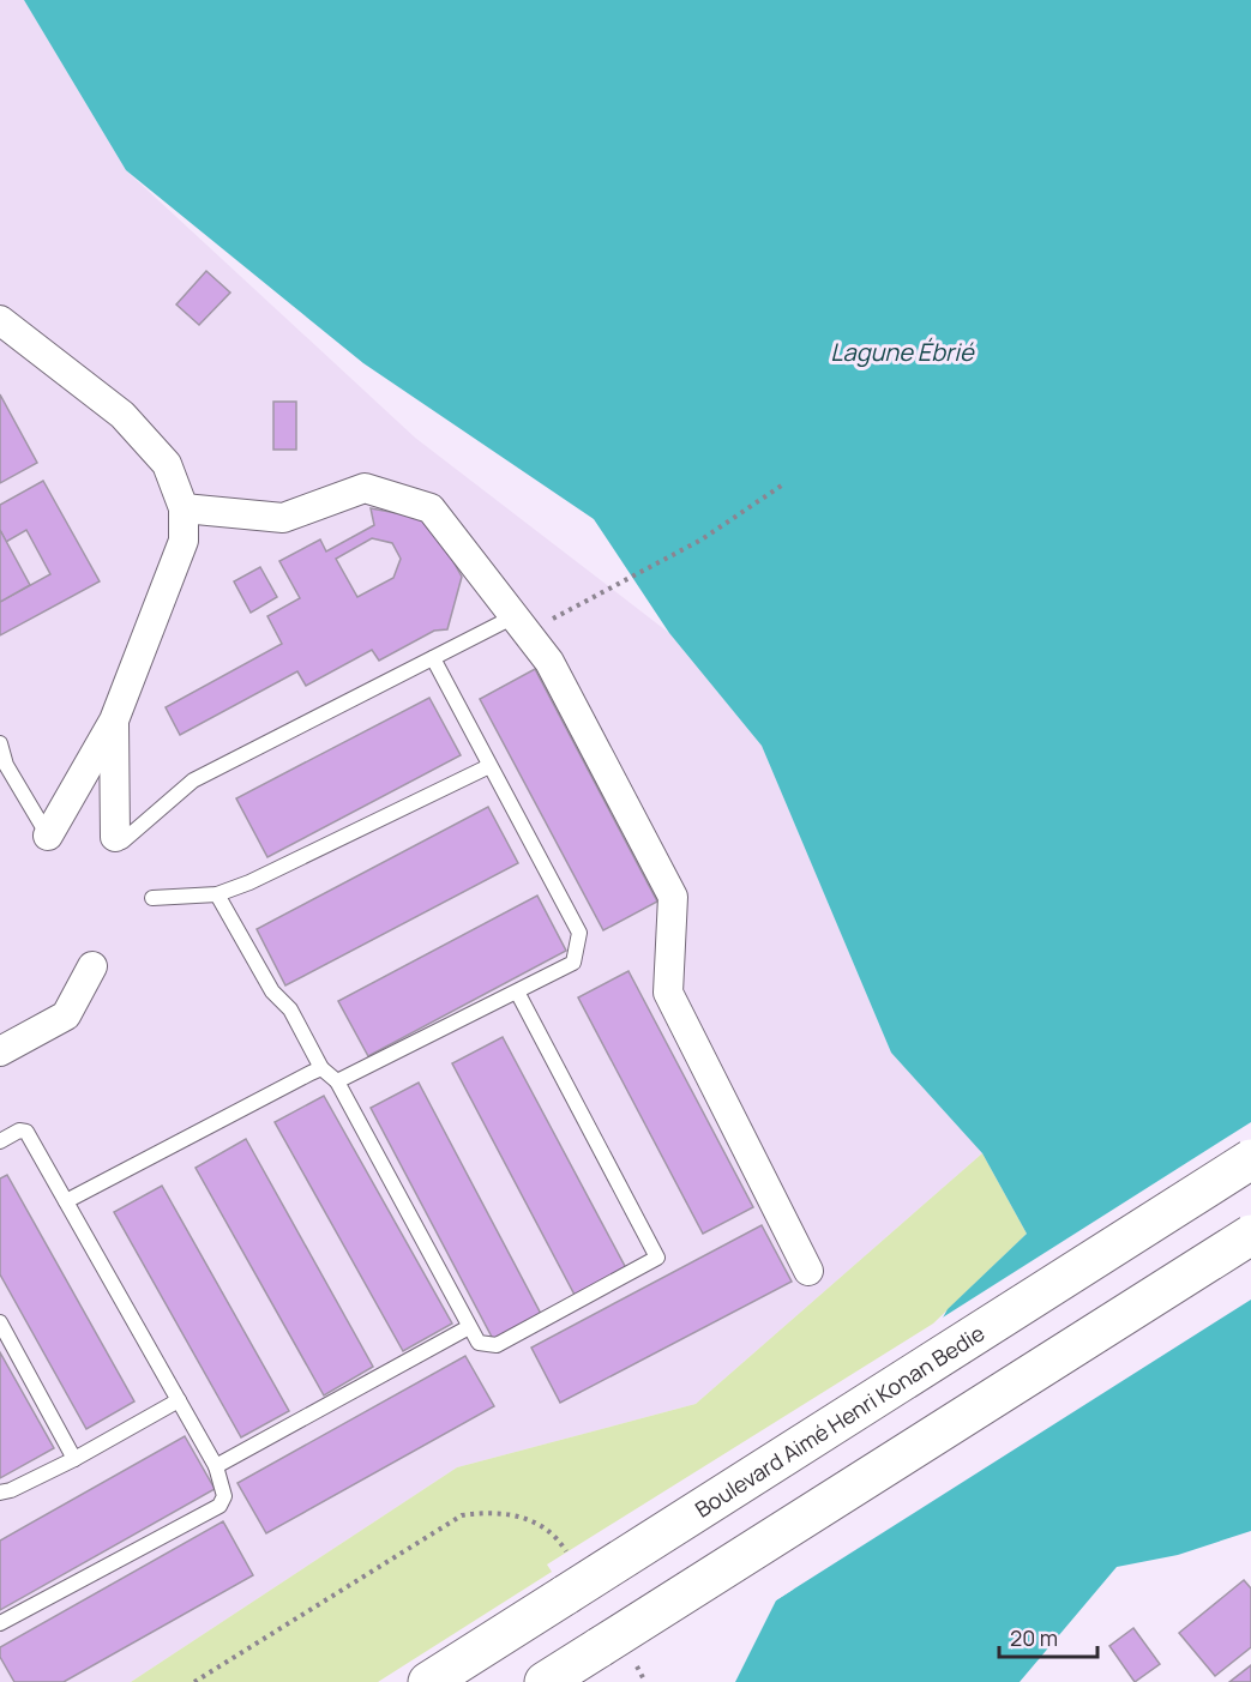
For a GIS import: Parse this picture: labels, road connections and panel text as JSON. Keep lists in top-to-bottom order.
{
  "streets": {
    "highway": ["Boulevard Aimé Henri Konan Bedie"]
  },
  "water": ["Lagune Ébrié"],
  "scale_bar": "20 m"
}
